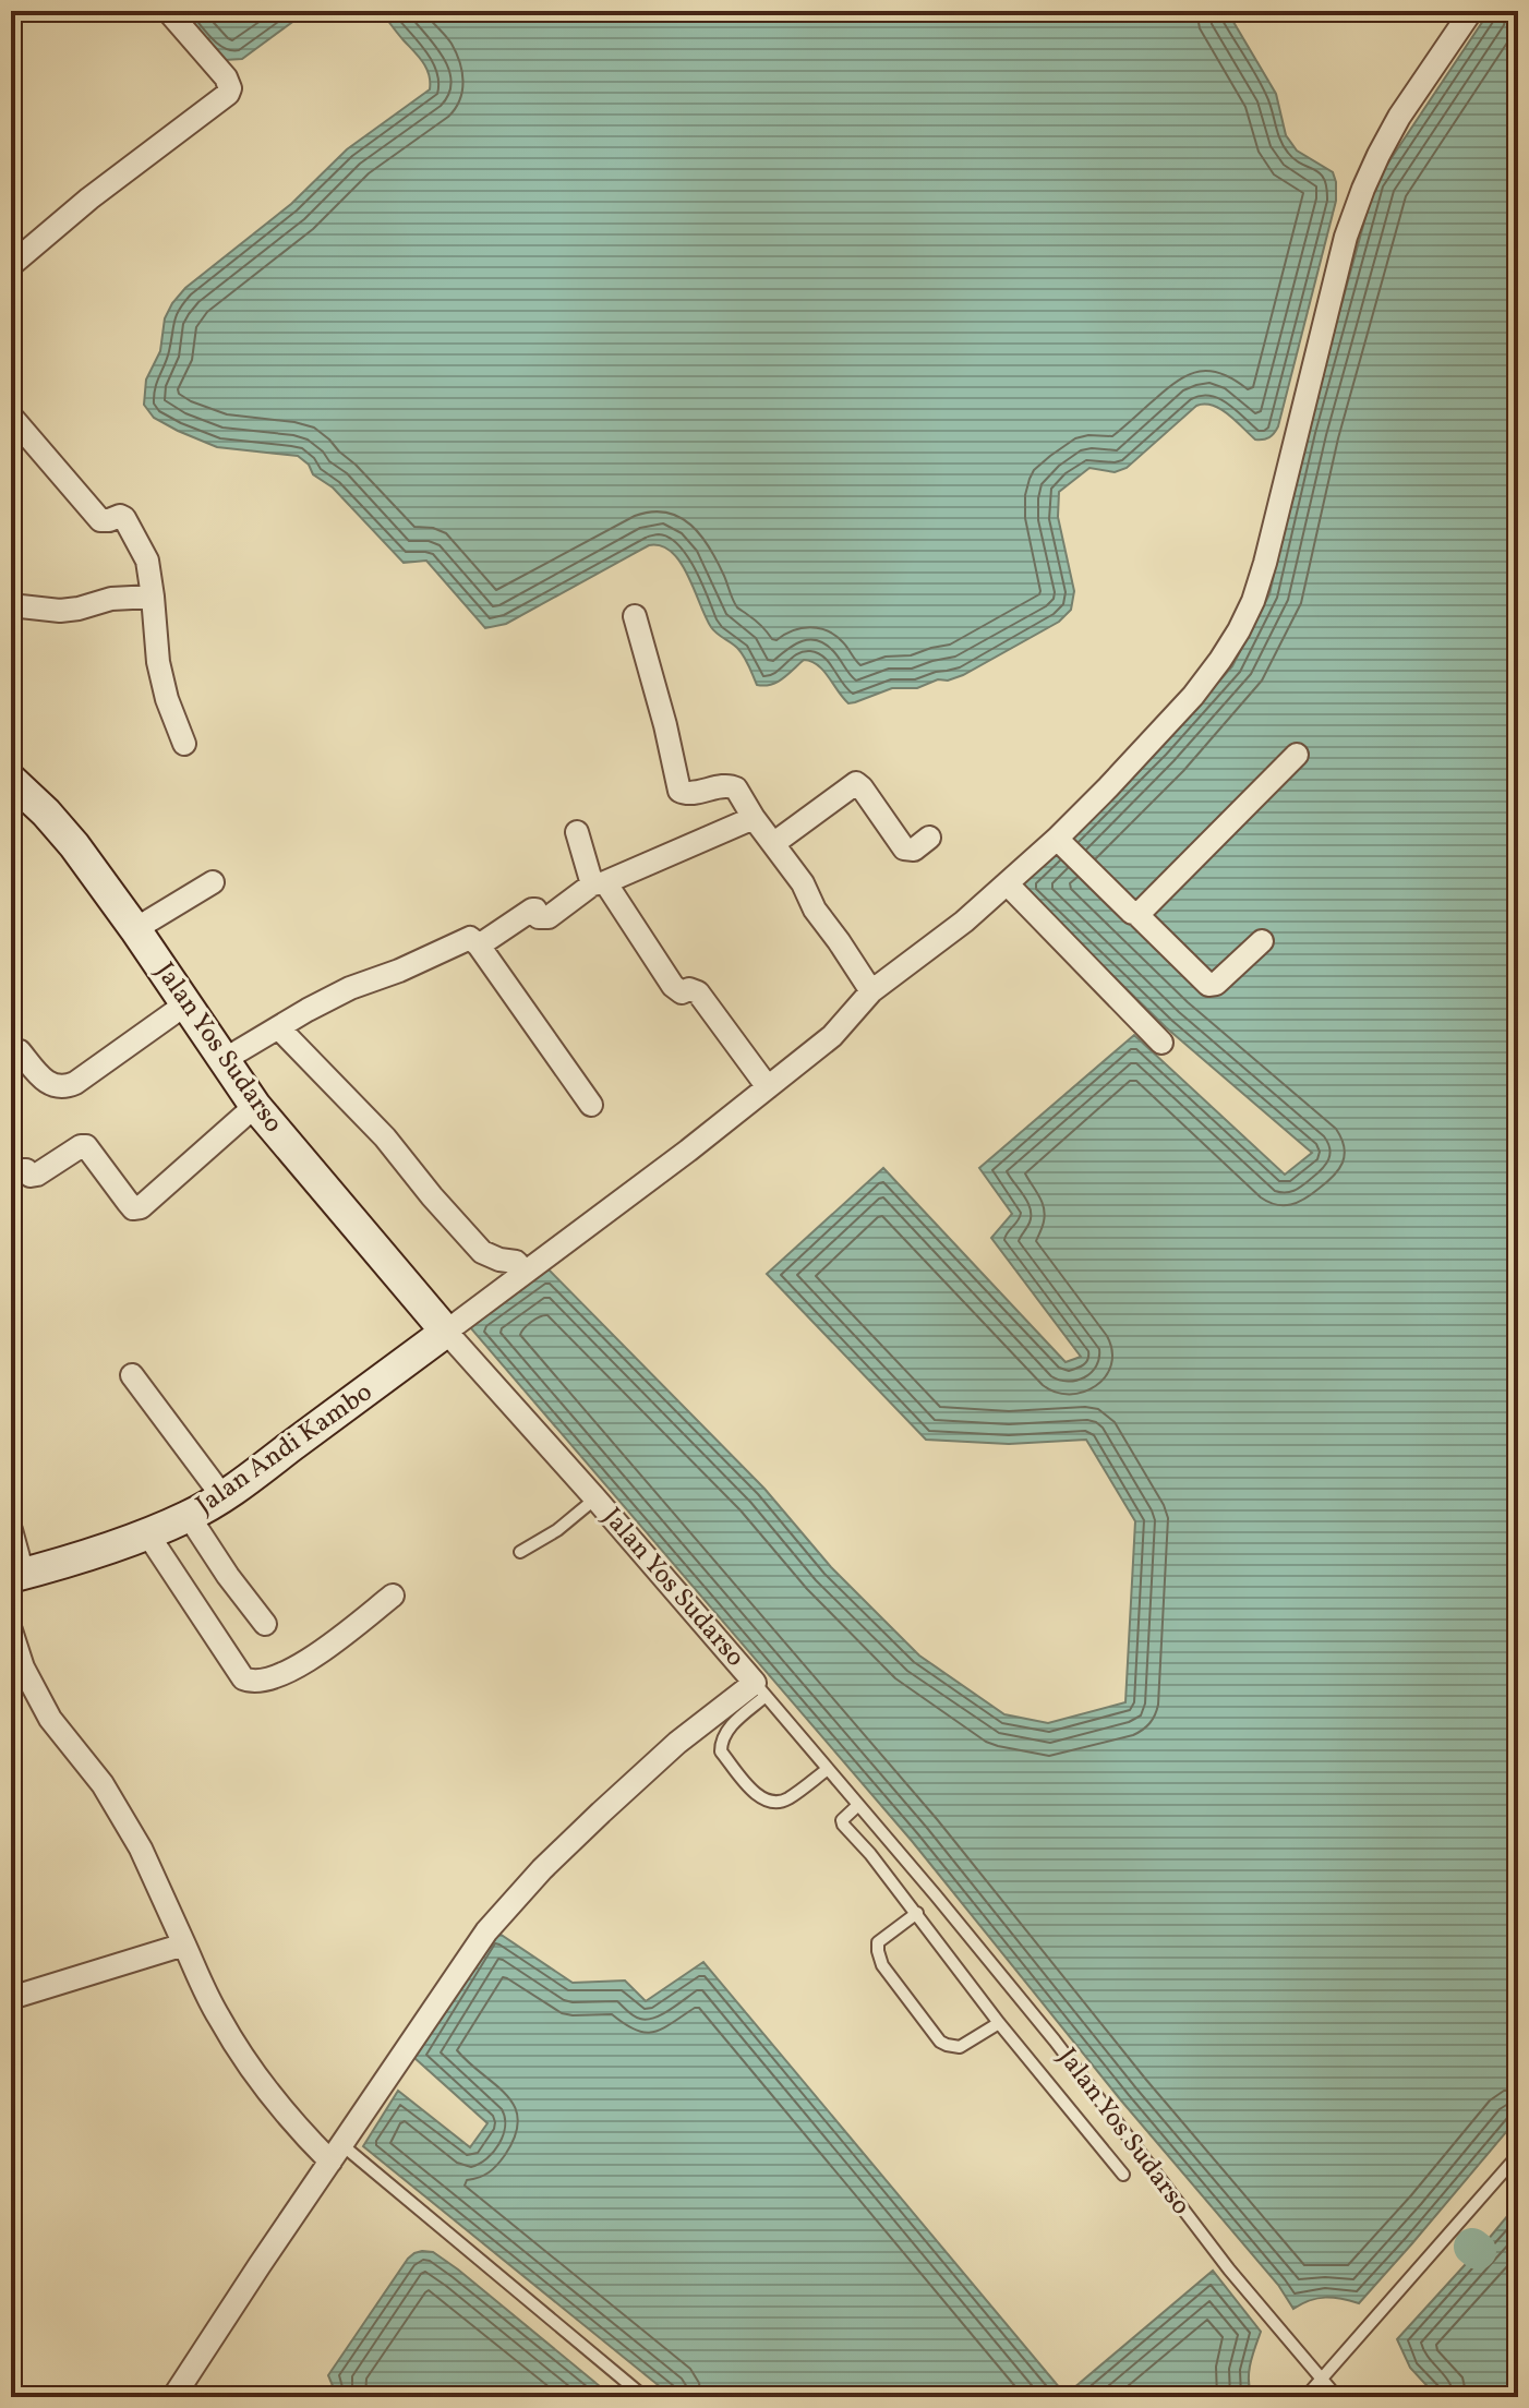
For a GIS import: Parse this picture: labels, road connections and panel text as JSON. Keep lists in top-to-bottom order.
{
  "streets": {
    "street": ["Jalan Yos Sudarso", "Jalan Andi Kambo"]
  },
  "crossings": [
    ["Jalan Yos Sudarso", "Jalan Andi Kambo"]
  ]
}
